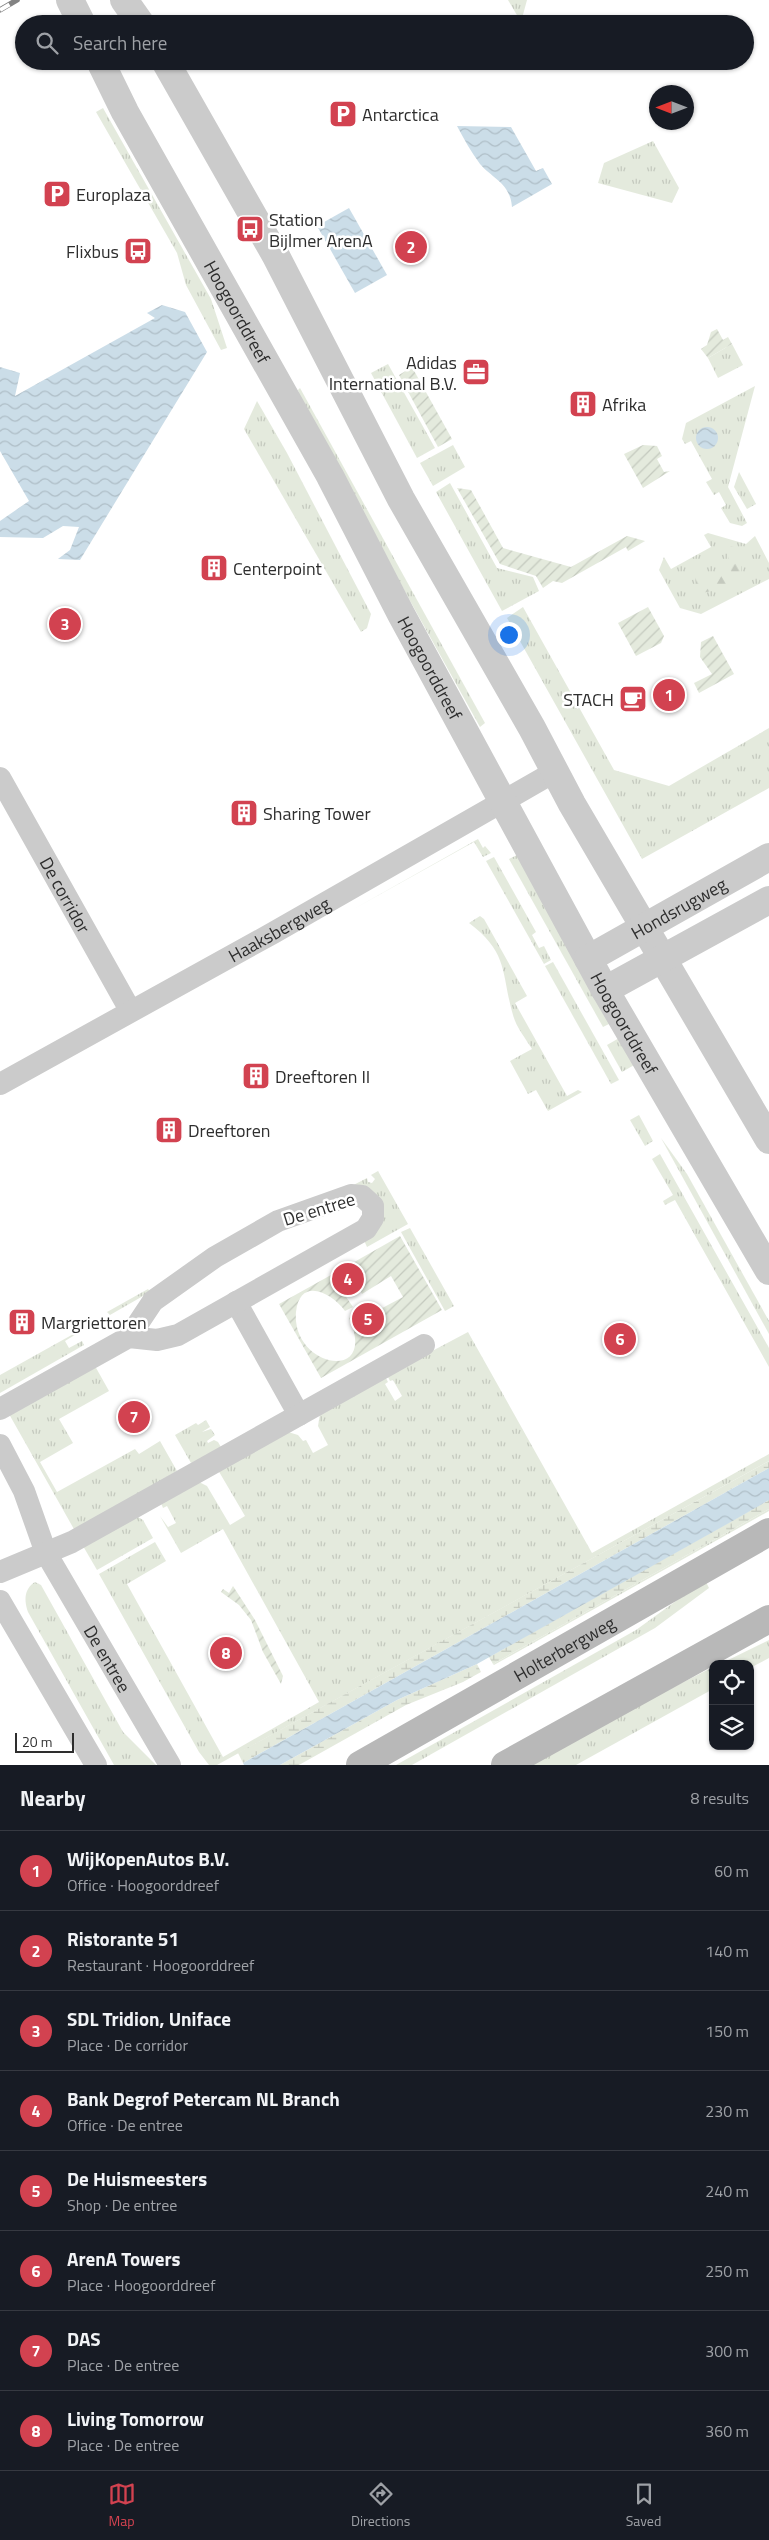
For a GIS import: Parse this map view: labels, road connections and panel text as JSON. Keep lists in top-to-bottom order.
{
  "streets": {
    "main road": ["Holterbergweg"],
    "street": [
      "Hoogoorddreef",
      "De corridor",
      "Hondsrugweg",
      "Haaksbergweg",
      "De entree"
    ]
  },
  "crossings": [
    ["Hoogoorddreef", "Hondsrugweg"],
    ["Hoogoorddreef", "Haaksbergweg"],
    ["De corridor", "Haaksbergweg"]
  ],
  "places": {
    "parking": ["Antarctica", "Europlaza"],
    "bus stop": ["Station Bijlmer ArenA", "Flixbus"],
    "office": ["Adidas International B.V."],
    "building": [
      "Afrika",
      "Centerpoint",
      "Sharing Tower",
      "Dreeftoren II",
      "Dreeftoren",
      "Margriettoren"
    ],
    "cafe": ["STACH"]
  },
  "scale_bar": "20 m",
  "north": "left",
  "page": {
    "search": "Search here",
    "pins": [
      "2",
      "3",
      "1",
      "4",
      "5",
      "6",
      "7",
      "8"
    ],
    "scale": "20 m",
    "heading": ["Nearby", "8 results"],
    "list": [
      {
        "mark": "1",
        "name": "WijKopenAutos B.V.",
        "note": "Office · Hoogoorddreef",
        "value": "60 m"
      },
      {
        "mark": "2",
        "name": "Ristorante 51",
        "note": "Restaurant · Hoogoorddreef",
        "value": "140 m"
      },
      {
        "mark": "3",
        "name": "SDL Tridion, Uniface",
        "note": "Place · De corridor",
        "value": "150 m"
      },
      {
        "mark": "4",
        "name": "Bank Degrof Petercam NL Branch",
        "note": "Office · De entree",
        "value": "230 m"
      },
      {
        "mark": "5",
        "name": "De Huismeesters",
        "note": "Shop · De entree",
        "value": "240 m"
      },
      {
        "mark": "6",
        "name": "ArenA Towers",
        "note": "Place · Hoogoorddreef",
        "value": "250 m"
      },
      {
        "mark": "7",
        "name": "DAS",
        "note": "Place · De entree",
        "value": "300 m"
      },
      {
        "mark": "8",
        "name": "Living Tomorrow",
        "note": "Place · De entree",
        "value": "360 m"
      }
    ],
    "nav": ["Map", "Directions", "Saved"]
  }
}
